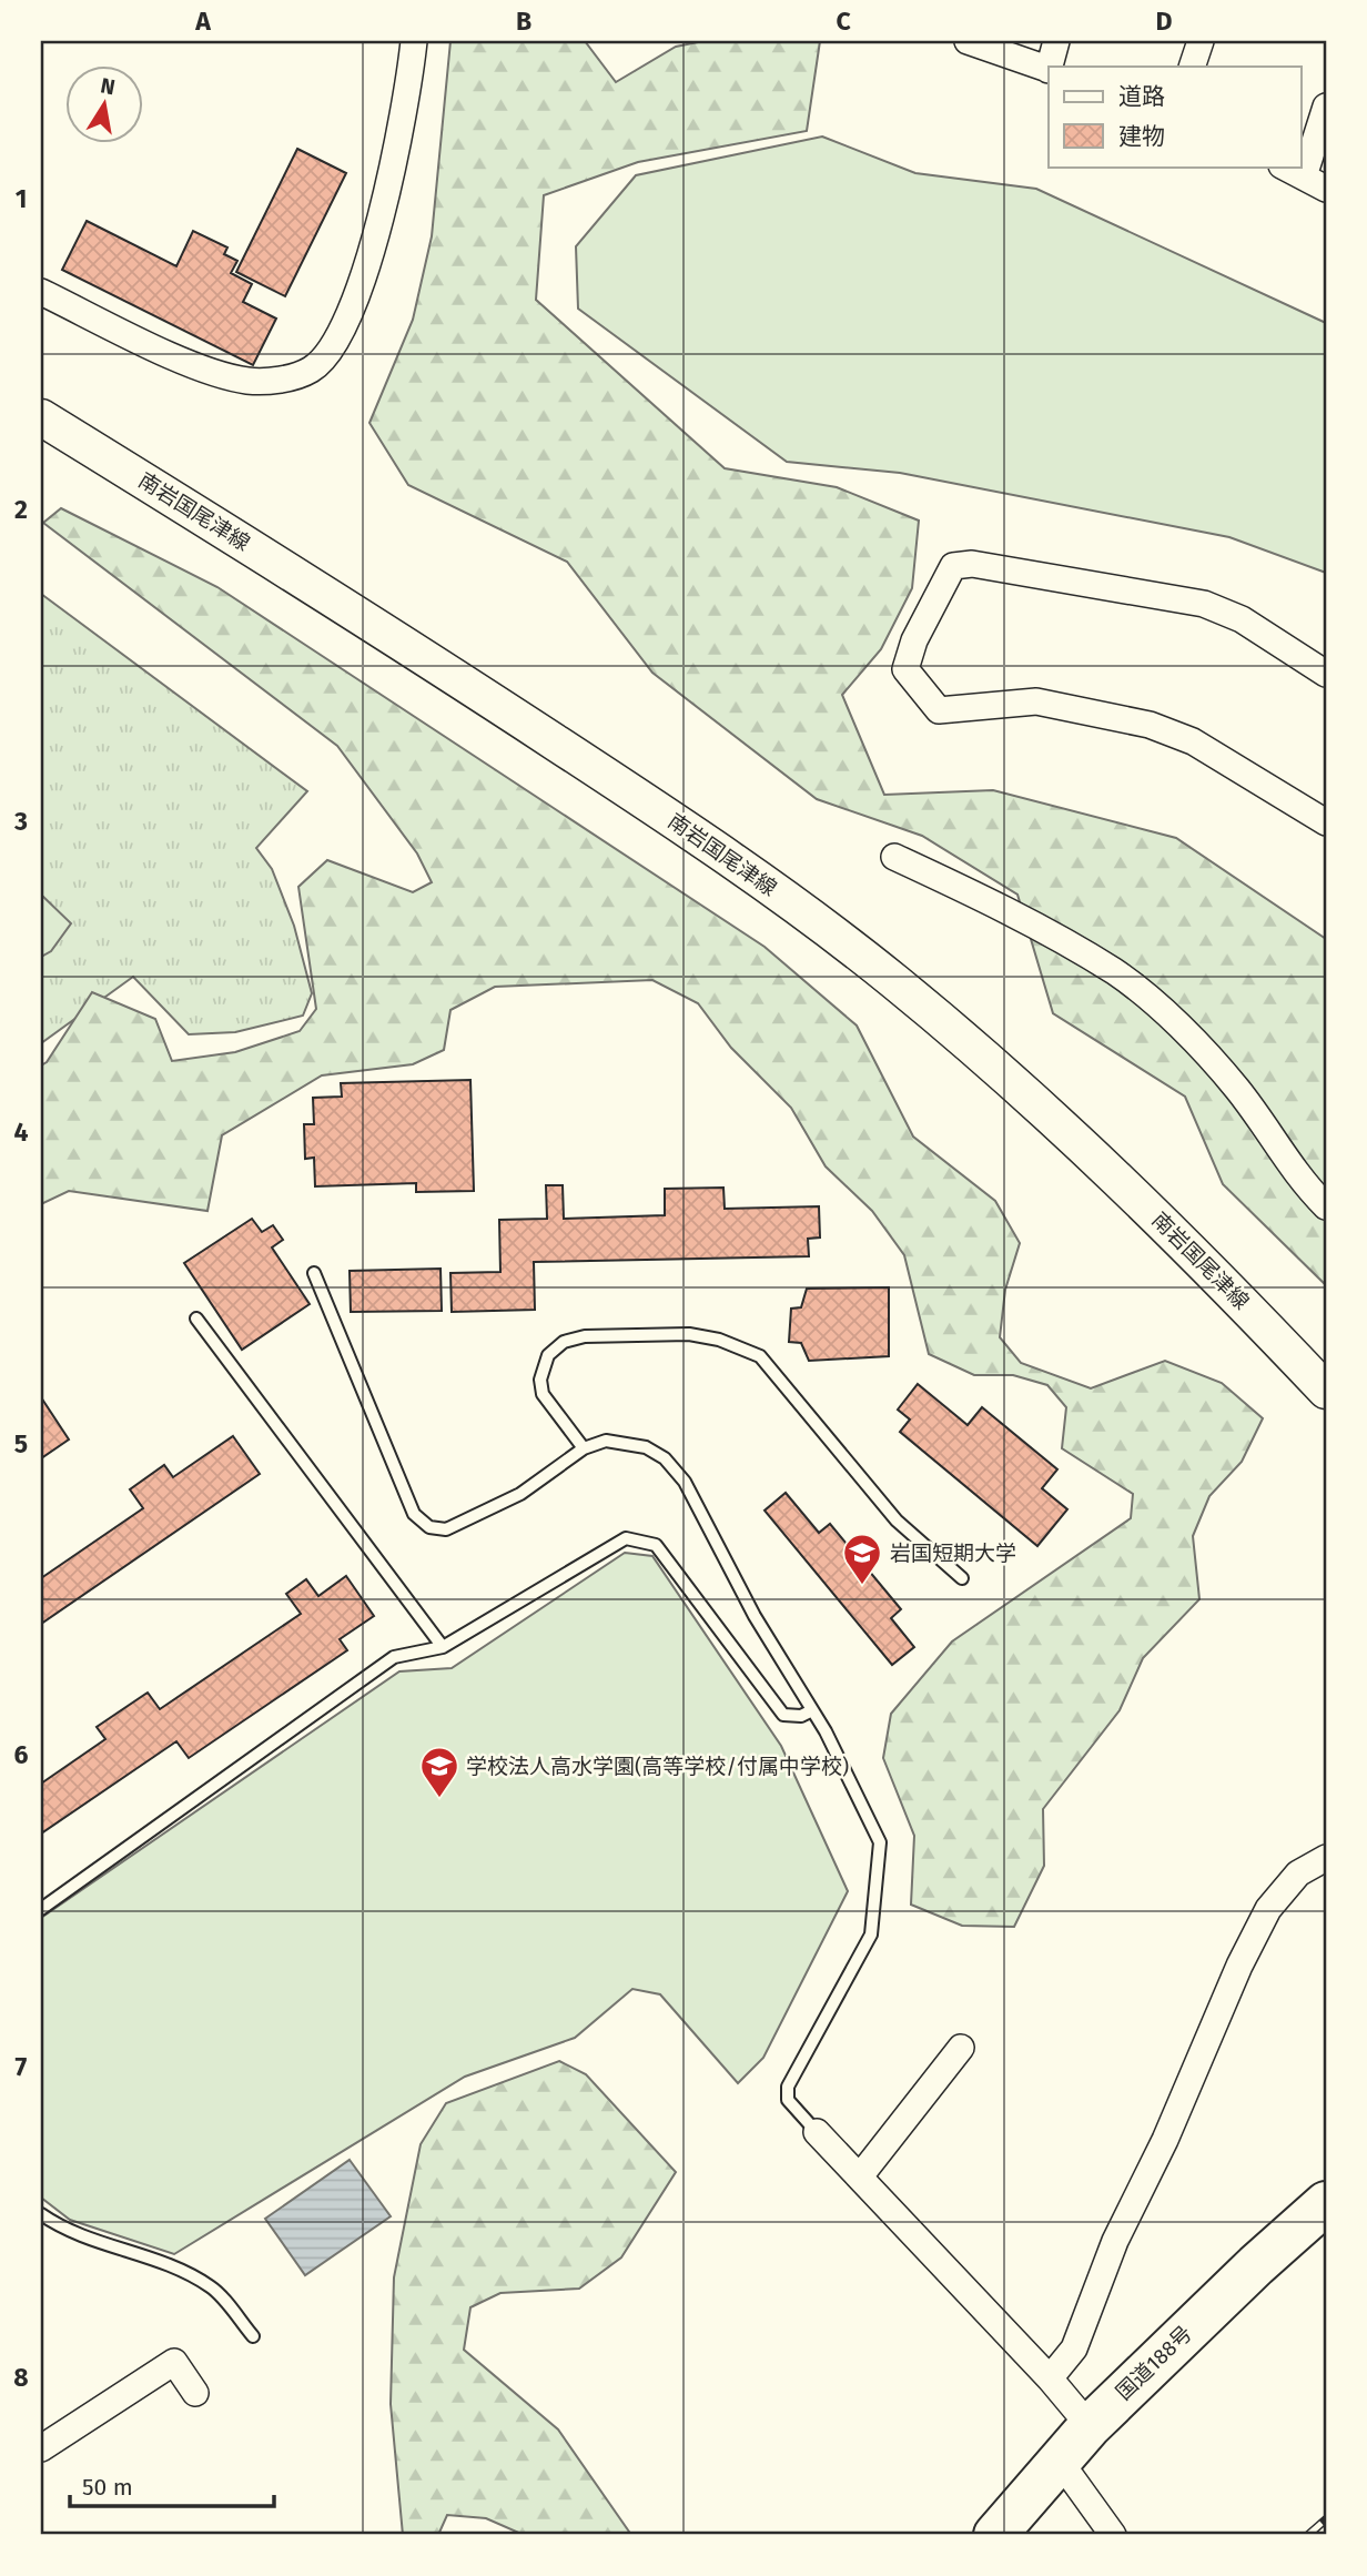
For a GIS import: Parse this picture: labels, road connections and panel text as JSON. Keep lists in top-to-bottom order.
{
  "streets": {
    "highway": ["国道188号"],
    "main road": ["南岩国尾津線"]
  },
  "places": {
    "school or university": ["岩国短期大学", "学校法人高水学園(高等学校/付属中学校)"]
  },
  "legend": ["道路", "建物"],
  "scale_bar": "50 m",
  "north": "top",
  "grid": {
    "columns": [
      "A",
      "B",
      "C",
      "D"
    ],
    "rows": [
      "1",
      "2",
      "3",
      "4",
      "5",
      "6",
      "7",
      "8"
    ]
  }
}
